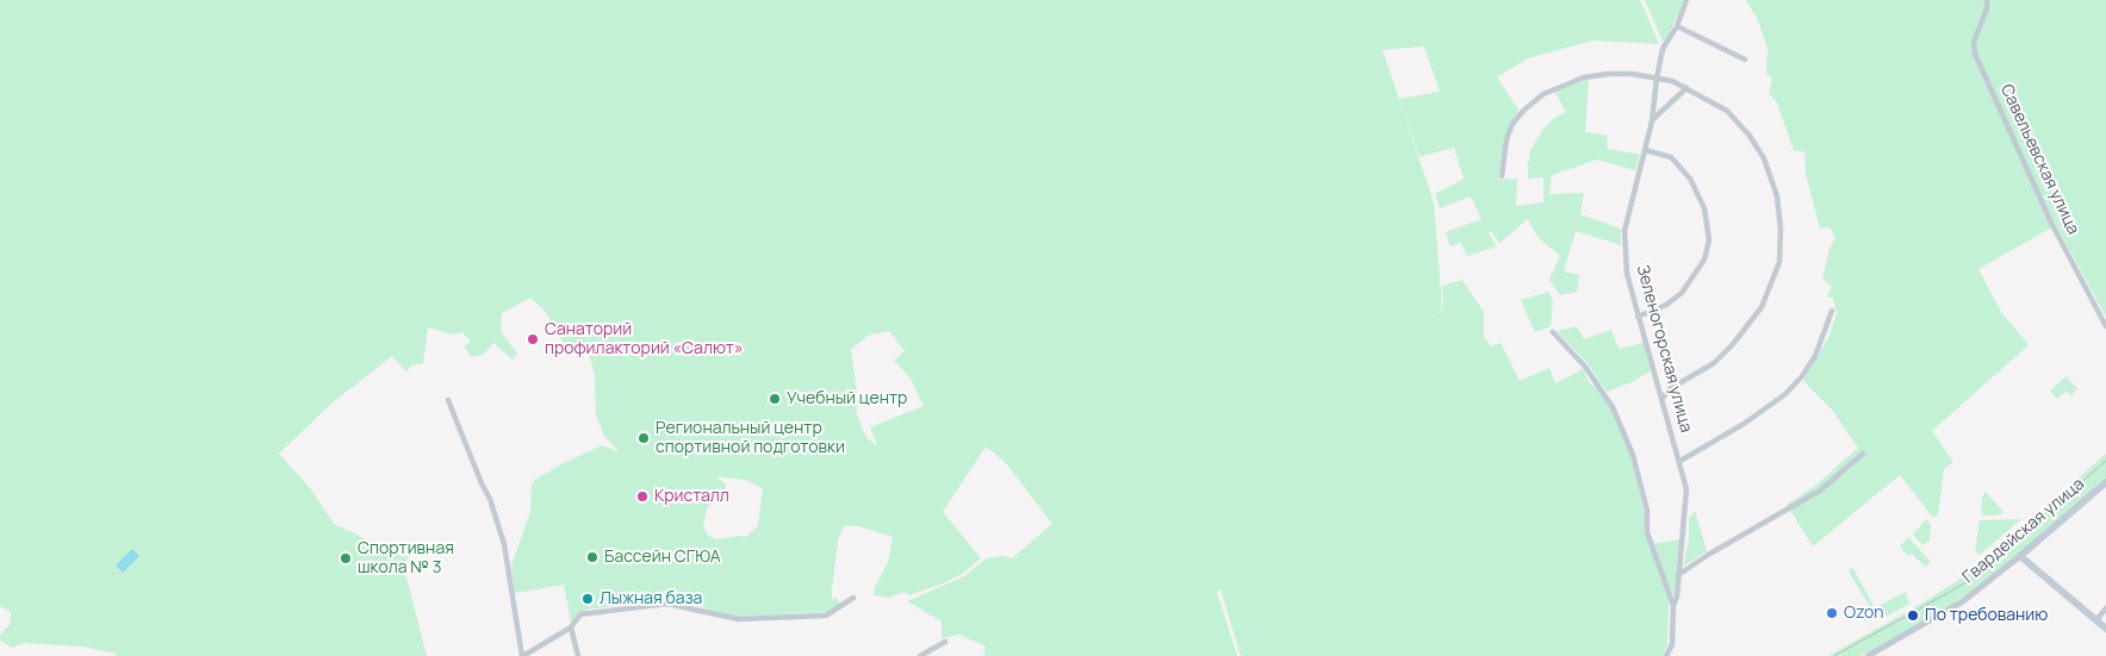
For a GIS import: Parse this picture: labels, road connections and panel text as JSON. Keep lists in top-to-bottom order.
{
  "streets": {
    "main road": ["Гвардейская улица"],
    "street": ["Савельевская улица", "Зеленогорская улица"]
  },
  "places": [
    "Санаторий профилакторий «Салют»",
    "Учебный центр",
    "Региональный центр спортивной подготовки",
    "Кристалл",
    "Бассейн СГЮА",
    "Спортивная школа № 3",
    "Лыжная база",
    "Ozon",
    "По требованию"
  ]
}
